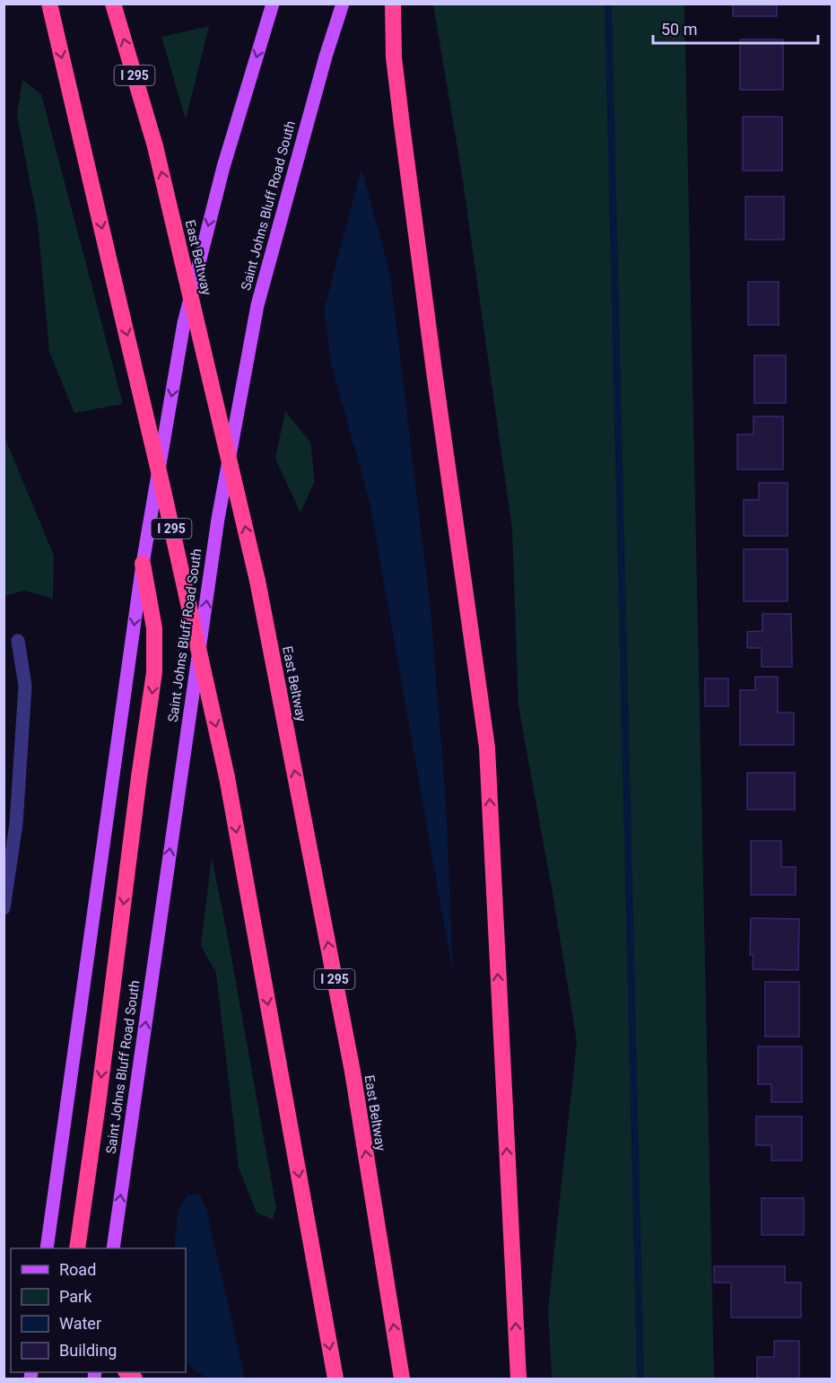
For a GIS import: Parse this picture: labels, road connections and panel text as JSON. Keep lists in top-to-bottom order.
{
  "streets": {
    "highway": ["I 295", "East Beltway"],
    "main road": ["Saint Johns Bluff Road South"]
  },
  "legend": [
    "Road",
    "Park",
    "Water",
    "Building"
  ],
  "scale_bar": "50 m"
}
